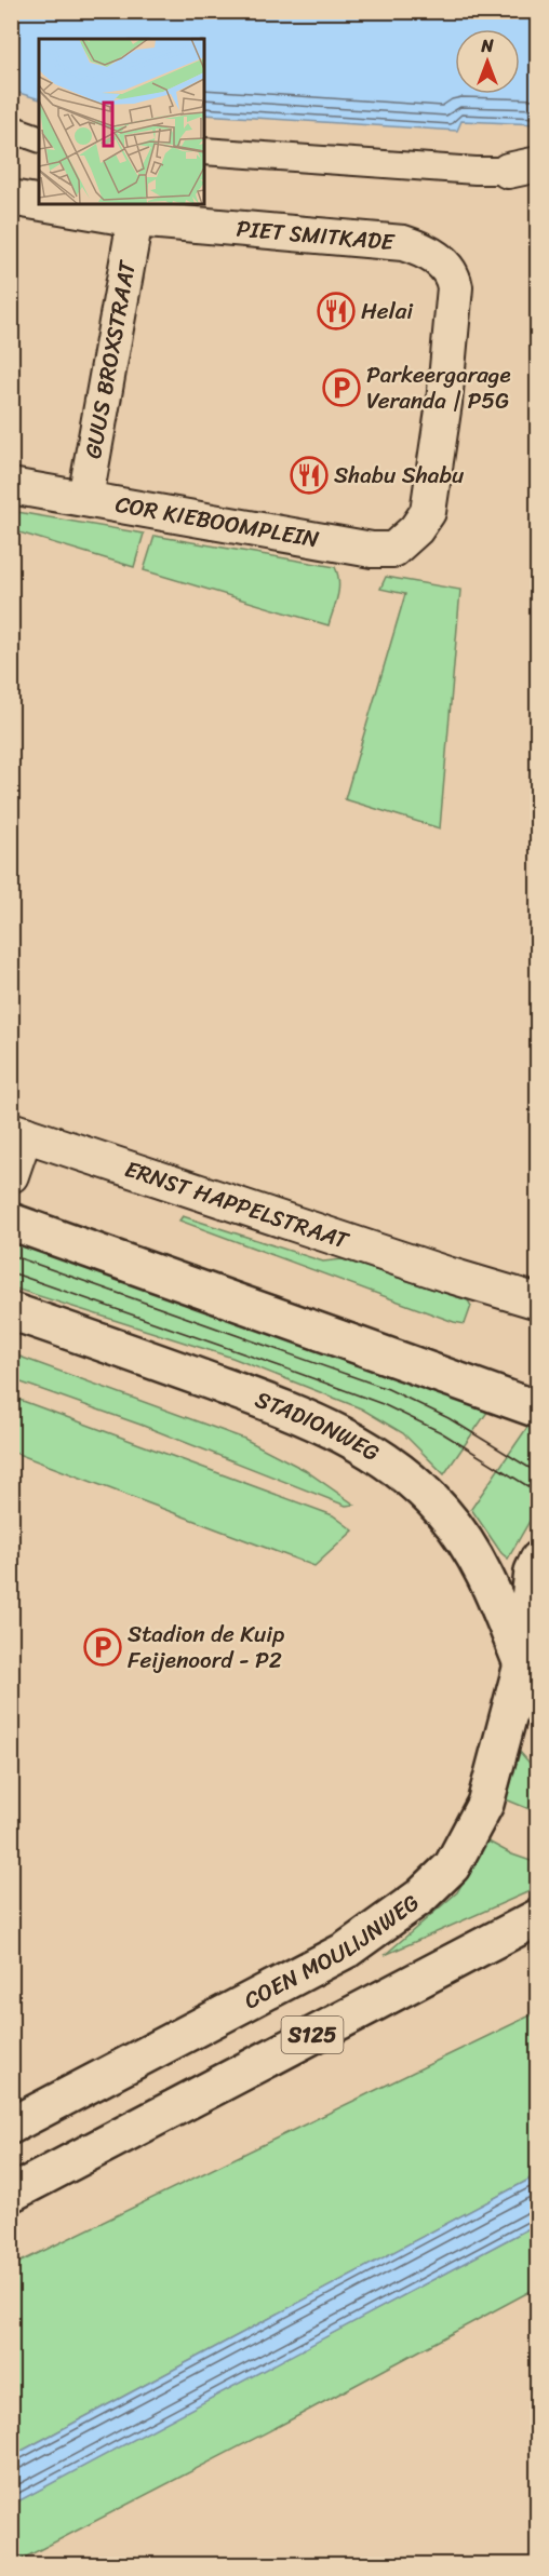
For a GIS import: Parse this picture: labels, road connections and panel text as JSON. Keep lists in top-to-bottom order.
{
  "streets": {
    "main road": ["STADIONWEG", "COEN MOULIJNWEG", "S125"],
    "street": [
      "PIET SMITKADE",
      "GUUS BROXSTRAAT",
      "COR KIEBOOMPLEIN",
      "ERNST HAPPELSTRAAT"
    ]
  },
  "crossings": [
    ["PIET SMITKADE", "GUUS BROXSTRAAT"],
    ["PIET SMITKADE", "COR KIEBOOMPLEIN"],
    ["GUUS BROXSTRAAT", "COR KIEBOOMPLEIN"],
    ["STADIONWEG", "COEN MOULIJNWEG"]
  ],
  "places": {
    "restaurant": ["Helai", "Shabu Shabu"],
    "parking": ["Parkeergarage Veranda | P5G", "Stadion de Kuip Feijenoord - P2"]
  },
  "north": "top"
}
